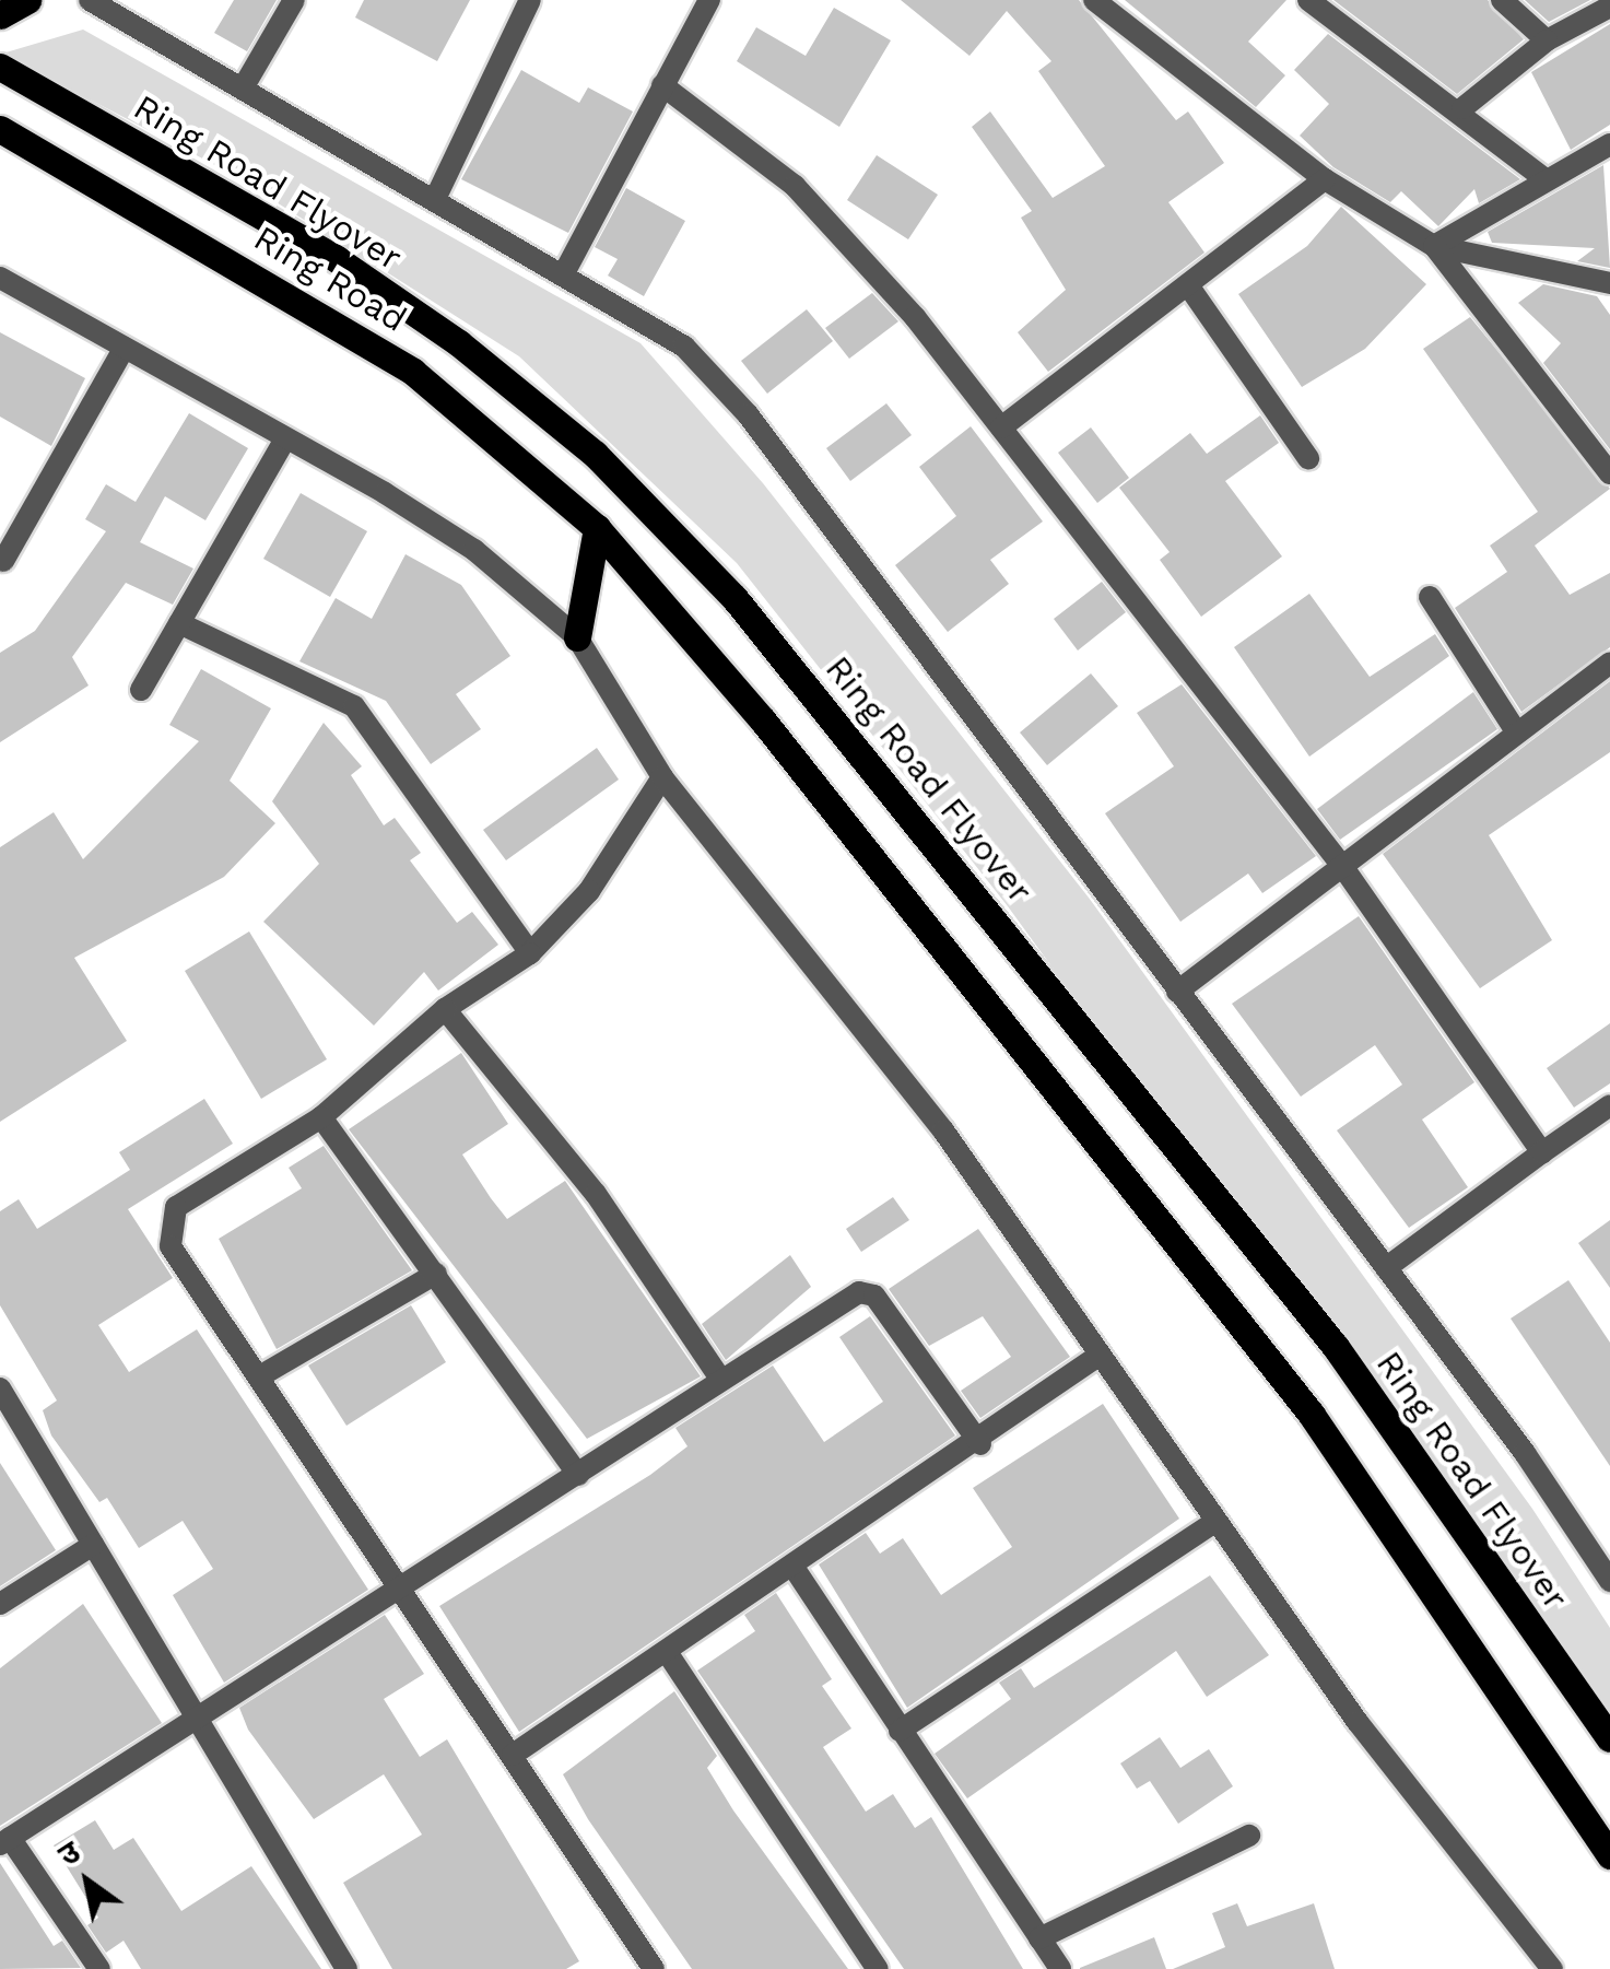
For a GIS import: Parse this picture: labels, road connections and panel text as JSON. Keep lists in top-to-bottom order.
{
  "streets": {
    "main road": ["Ring Road Flyover", "Ring Road"]
  },
  "north": "top left"
}
